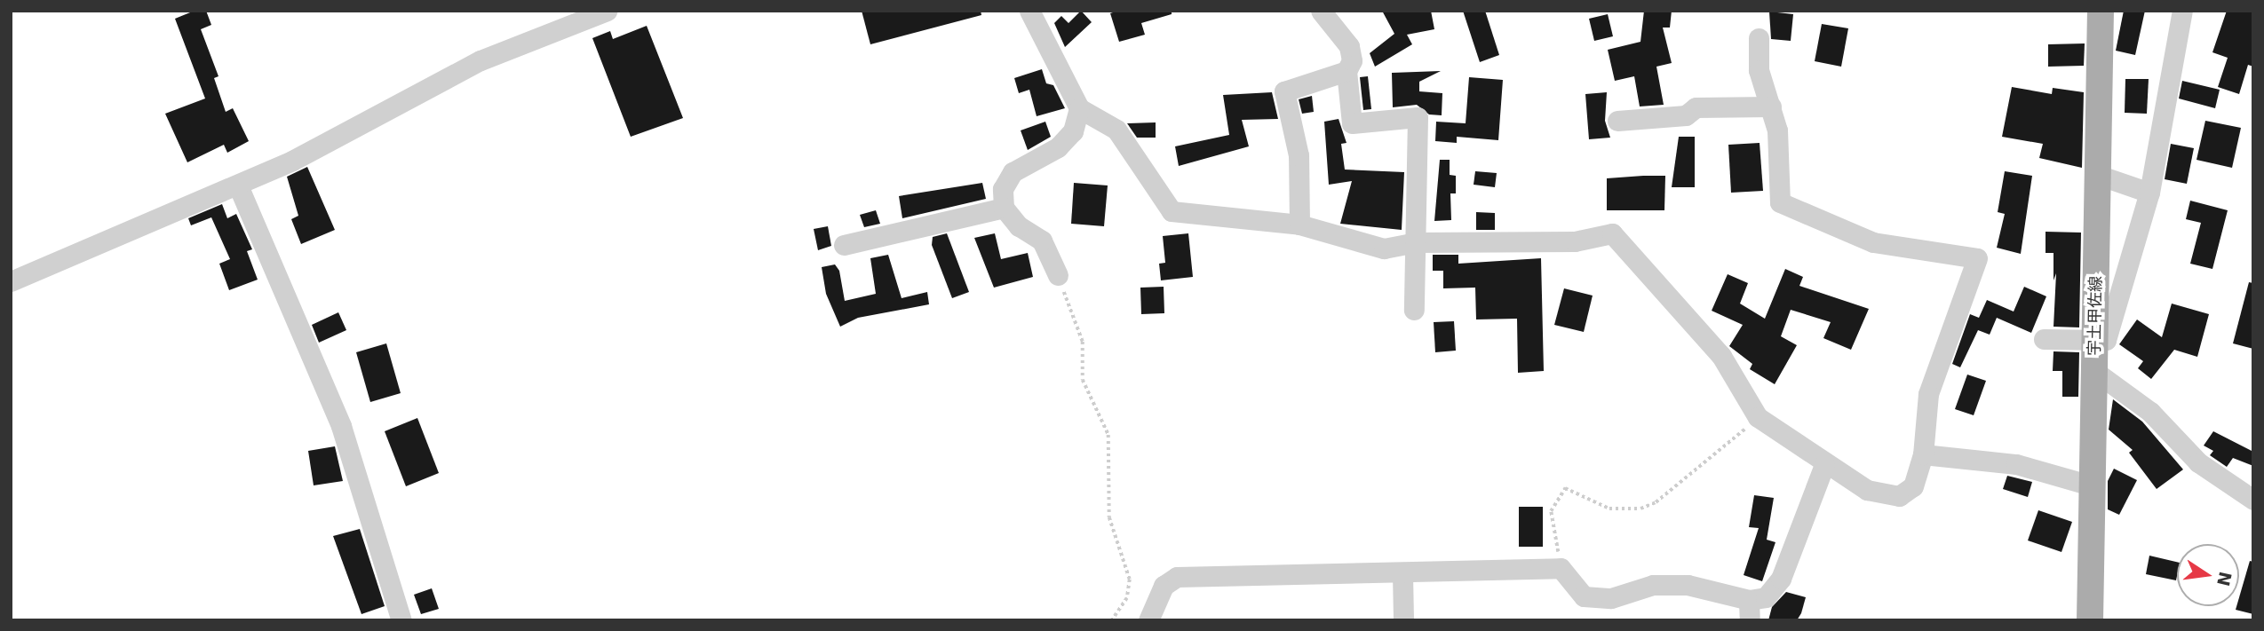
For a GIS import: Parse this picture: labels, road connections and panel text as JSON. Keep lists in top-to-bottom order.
{
  "streets": {
    "main road": ["宇土甲佐線"]
  },
  "north": "right"
}
